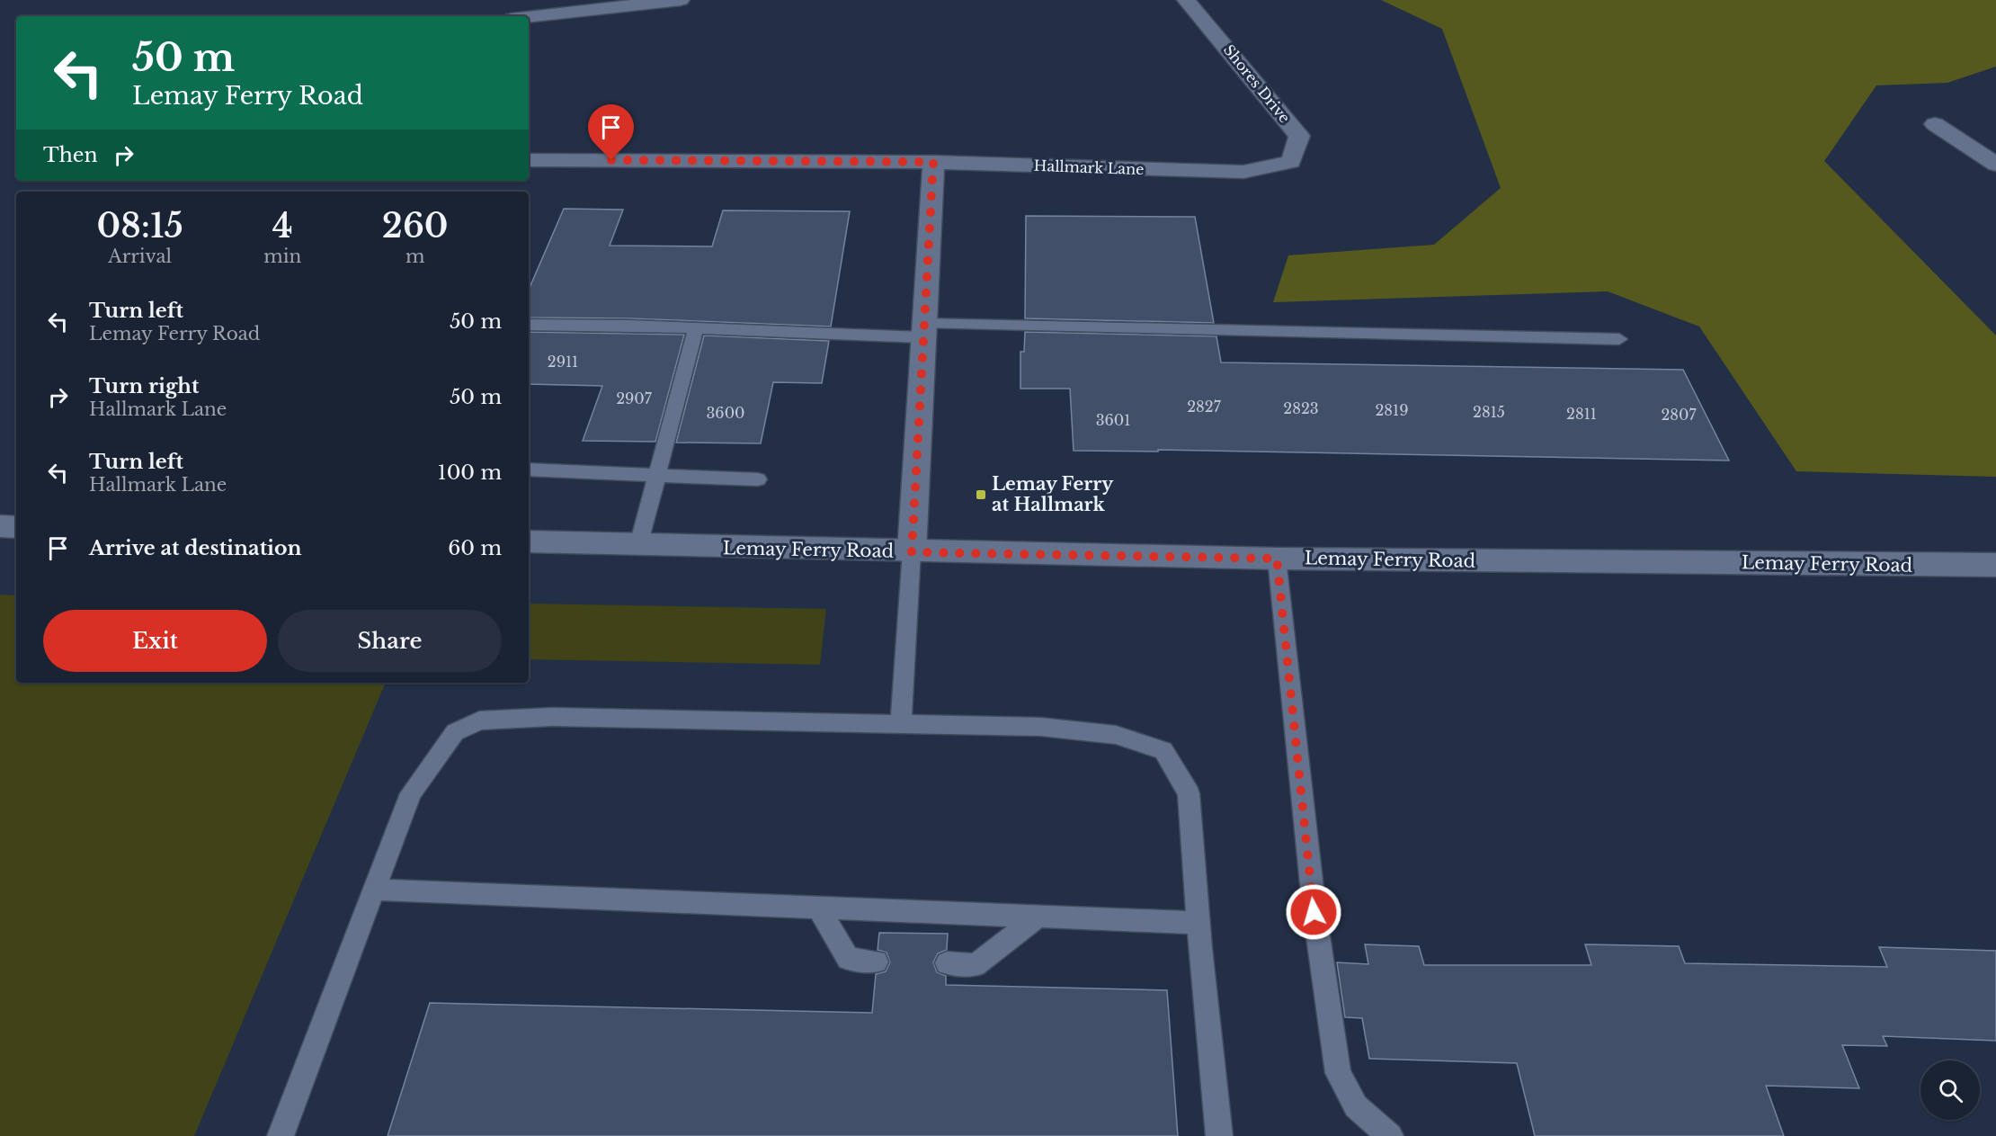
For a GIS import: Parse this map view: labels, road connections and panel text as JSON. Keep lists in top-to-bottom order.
{
  "streets": {
    "street": ["Shores Drive", "Hallmark Lane", "Lemay Ferry Road"]
  },
  "crossings": [
    ["Shores Drive", "Hallmark Lane"]
  ],
  "places": {
    "transit": ["Lemay Ferry at Hallmark"]
  },
  "house_numbers": [
    "2911",
    "2907",
    "2827",
    "2823",
    "2819",
    "2815",
    "3600",
    "2811",
    "2807",
    "3601"
  ],
  "page": {
    "turn": ["50 m", "Lemay Ferry Road"],
    "then": "Then",
    "eta": [
      "08:15",
      "Arrival",
      "4",
      "min",
      "260",
      "m"
    ],
    "list": [
      {
        "name": "Turn left",
        "note": "Lemay Ferry Road",
        "value": "50 m"
      },
      {
        "name": "Turn right",
        "note": "Hallmark Lane",
        "value": "50 m"
      },
      {
        "name": "Turn left",
        "note": "Hallmark Lane",
        "value": "100 m"
      },
      {
        "name": "Arrive at destination",
        "value": "60 m"
      }
    ],
    "buttons": ["Exit", "Share"]
  }
}
